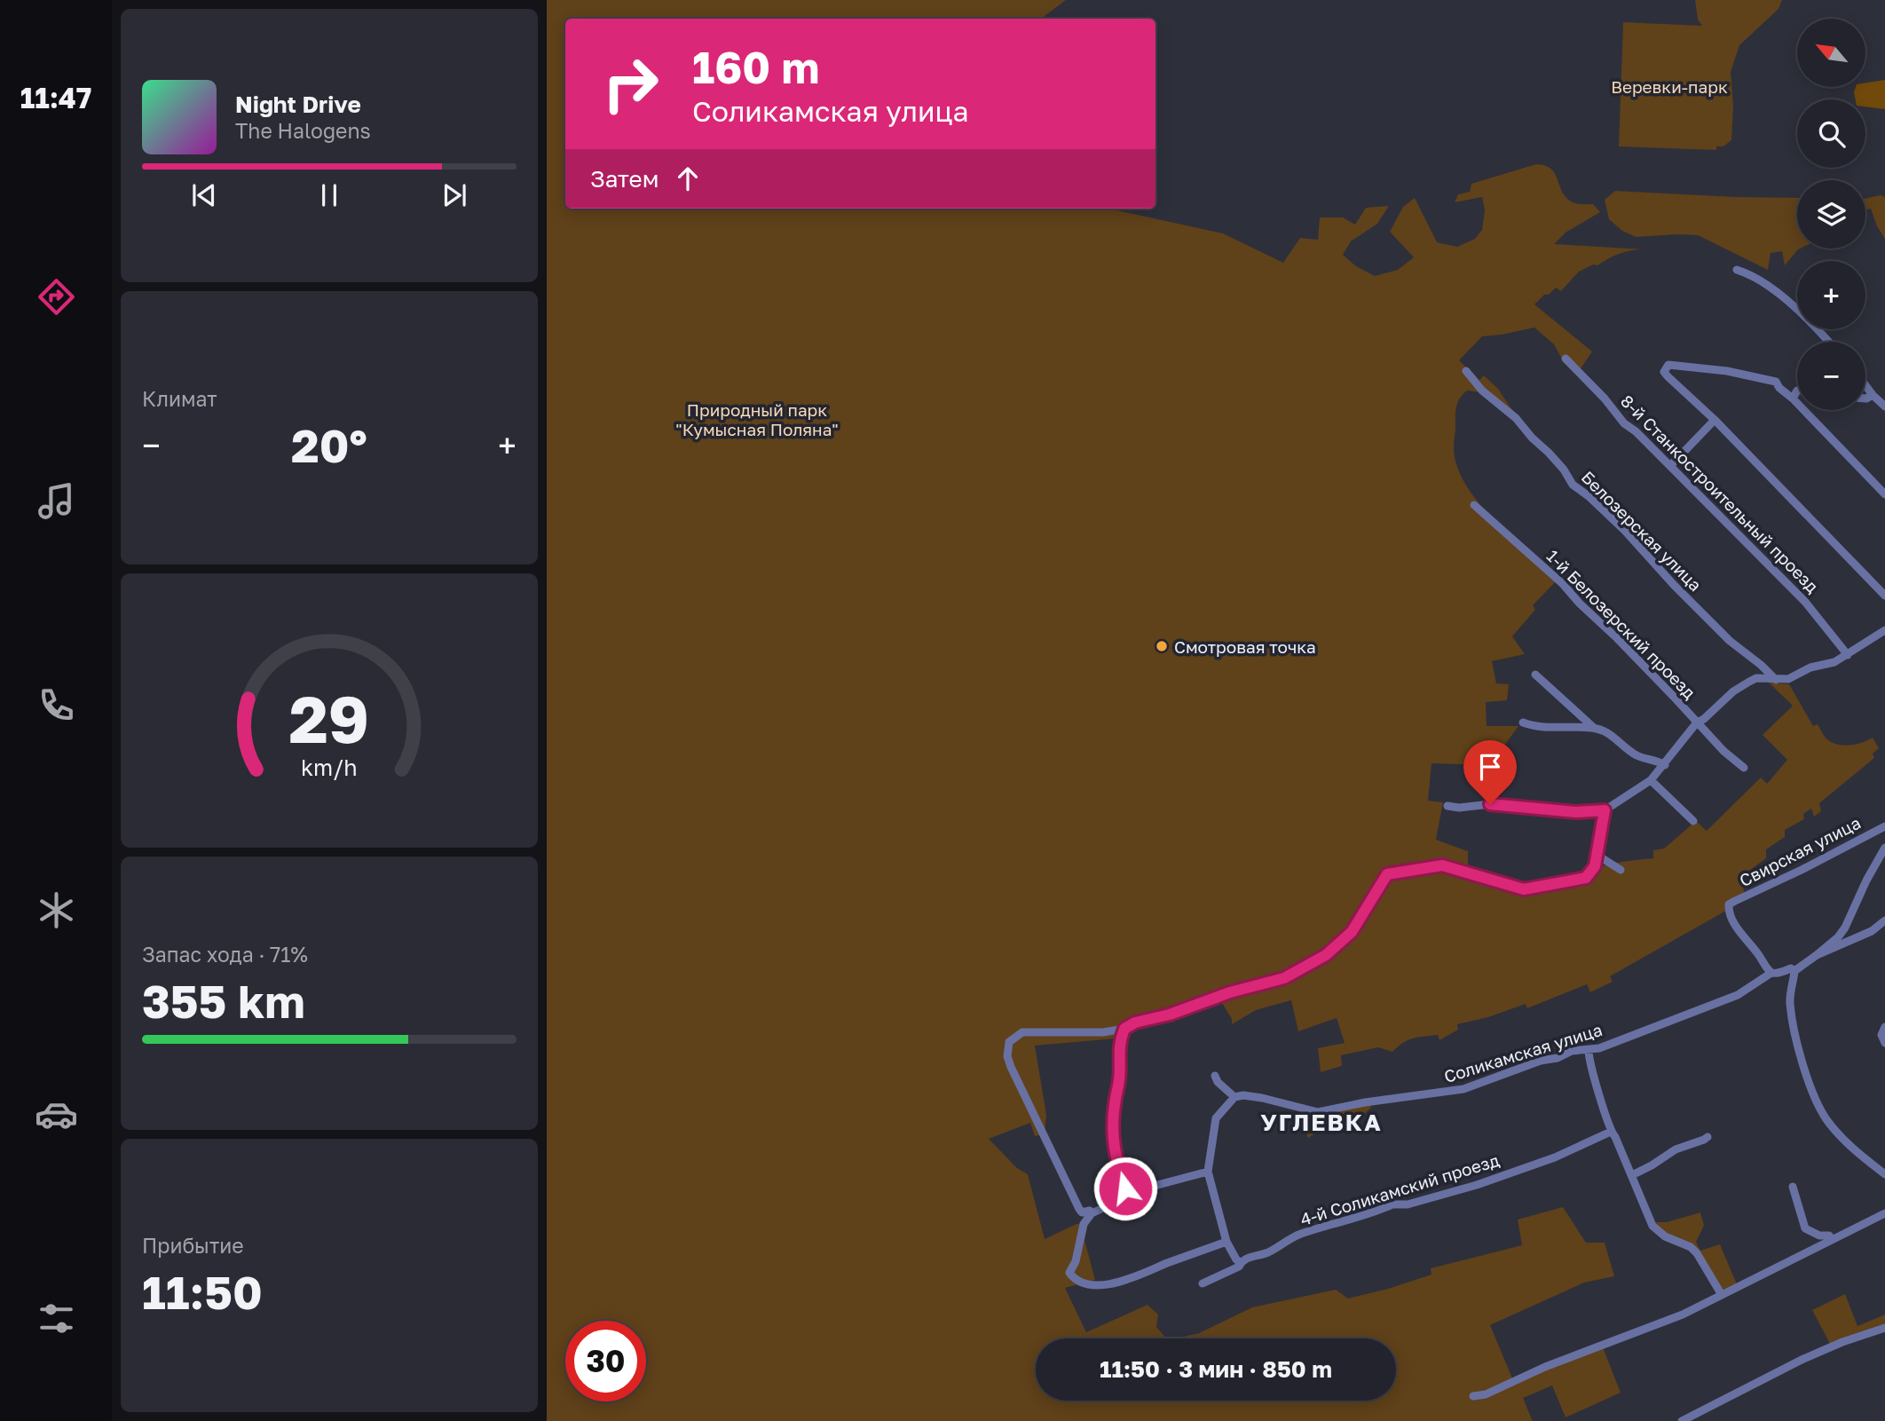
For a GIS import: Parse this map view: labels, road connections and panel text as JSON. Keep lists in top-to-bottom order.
{
  "streets": {
    "street": [
      "8-й Станкостроительный проезд",
      "Белозерская улица",
      "1-й Белозерский проезд",
      "Свирская улица",
      "Соликамская улица",
      "4-й Соликамский проезд"
    ]
  },
  "crossings": [
    ["Свирская улица", "Соликамская улица"]
  ],
  "districts": ["УГЛЕВКА"],
  "parks": ["Веревки-парк", "Природный парк \"Кумысная Поляна\""],
  "places": ["Смотровая точка"],
  "north": "top left",
  "page": {
    "tabs": "11:47",
    "map_buttons": ["+", "−"],
    "turn": ["160 m", "Соликамская улица"],
    "song": ["Night Drive", "The Halogens"],
    "then": "Затем",
    "tile": [
      "Климат",
      ["Запас хода · 71%", "355 km"],
      ["Прибытие", "11:50"]
    ],
    "heat": ["−", "20°", "+"],
    "limit": "30",
    "trip": "11:50 · 3 мин · 850 m",
    "gauge": ["29", "km/h"]
  }
}
